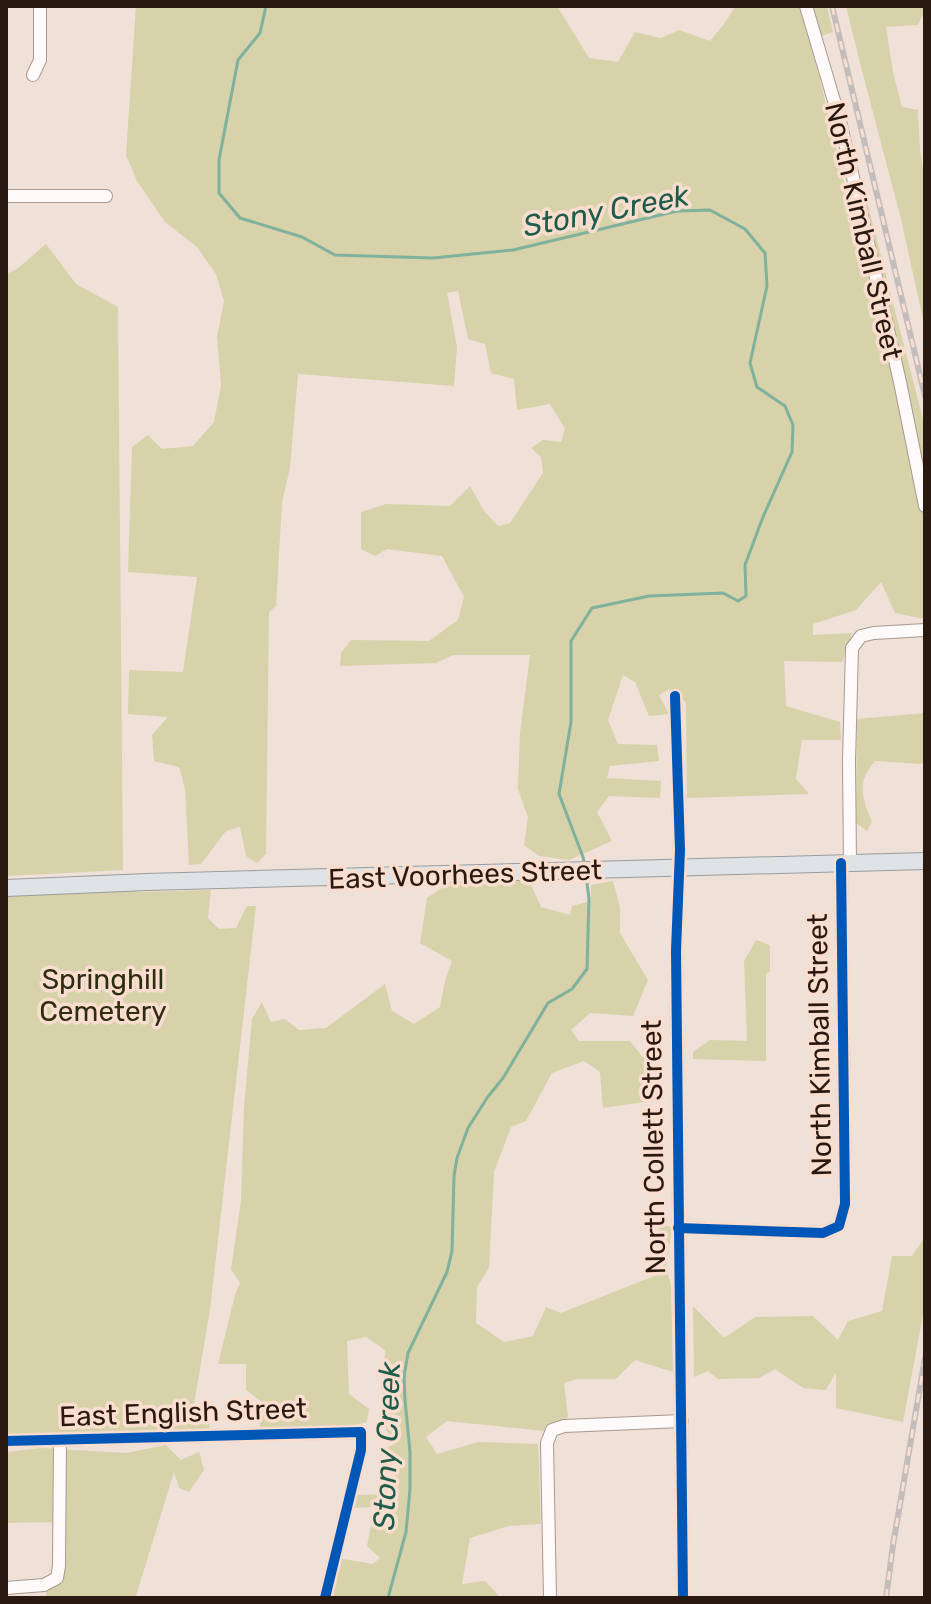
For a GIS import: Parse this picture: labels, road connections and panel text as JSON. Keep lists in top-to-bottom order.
{
  "streets": {
    "main road": ["East Voorhees Street"],
    "street": ["North Kimball Street", "North Collett Street", "East English Street"]
  },
  "crossings": [
    ["North Kimball Street", "East Voorhees Street"],
    ["North Kimball Street", "North Collett Street"],
    ["East Voorhees Street", "North Collett Street"]
  ],
  "water": ["Stony Creek"],
  "parks": ["Springhill Cemetery"]
}
